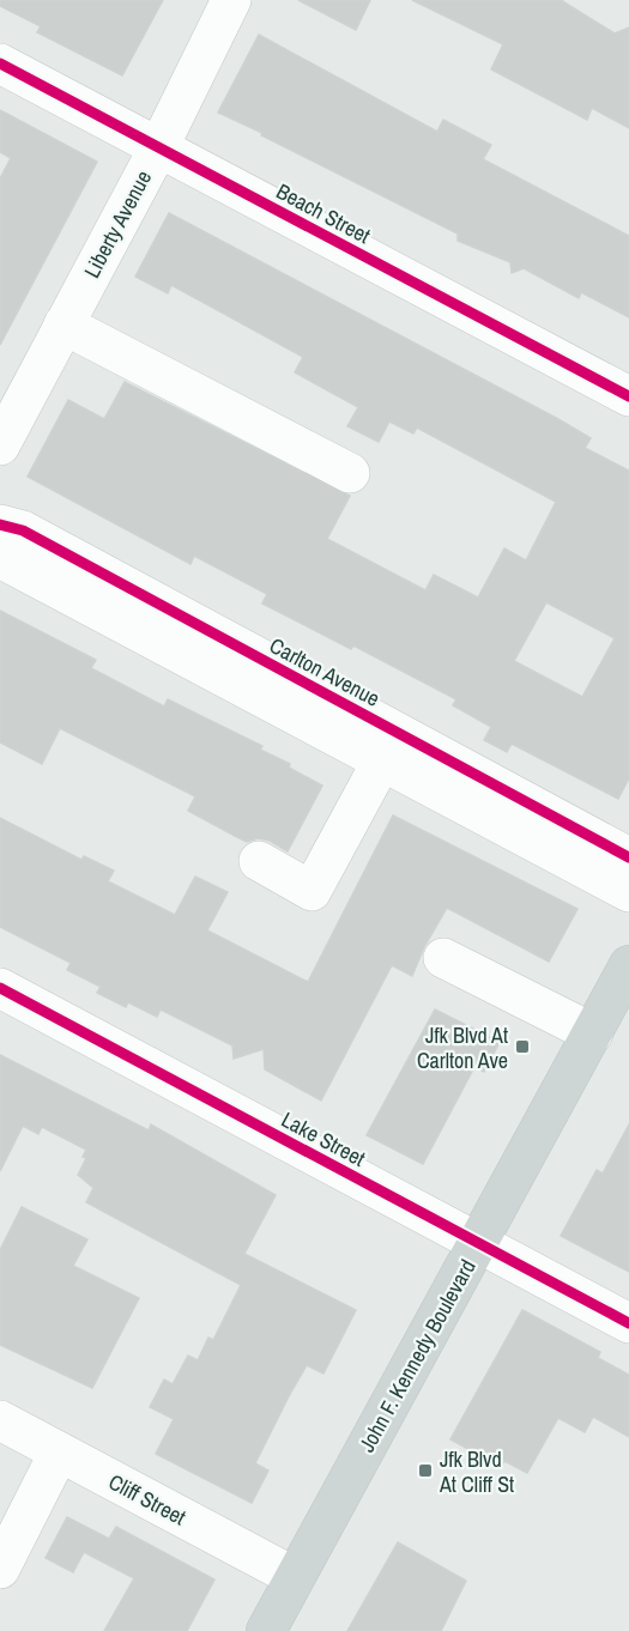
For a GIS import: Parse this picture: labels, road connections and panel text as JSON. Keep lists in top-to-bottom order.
{
  "streets": {
    "main road": ["John F. Kennedy Boulevard"],
    "street": [
      "Beach Street",
      "Liberty Avenue",
      "Carlton Avenue",
      "Lake Street",
      "Cliff Street"
    ]
  },
  "crossings": [
    ["Beach Street", "Liberty Avenue"],
    ["Lake Street", "John F. Kennedy Boulevard"],
    ["John F. Kennedy Boulevard", "Cliff Street"]
  ],
  "places": {
    "transit": ["Jfk Blvd At Carlton Ave", "Jfk Blvd At Cliff St"]
  }
}
